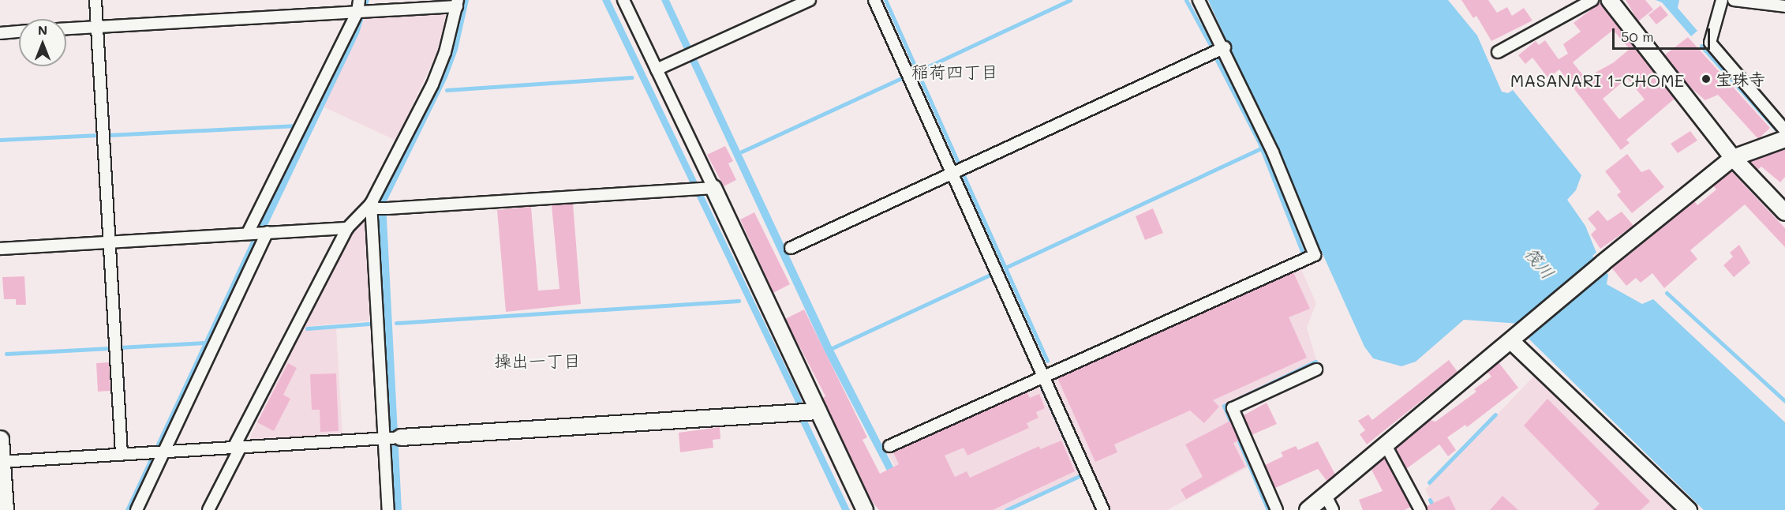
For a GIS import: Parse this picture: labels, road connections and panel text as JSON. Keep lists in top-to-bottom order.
{
  "districts": ["稲荷四丁目", "MASANARI 1-CHOME", "操出一丁目"],
  "water": ["筏川"],
  "places": ["宝珠寺"],
  "scale_bar": "50 m",
  "north": "top"
}
